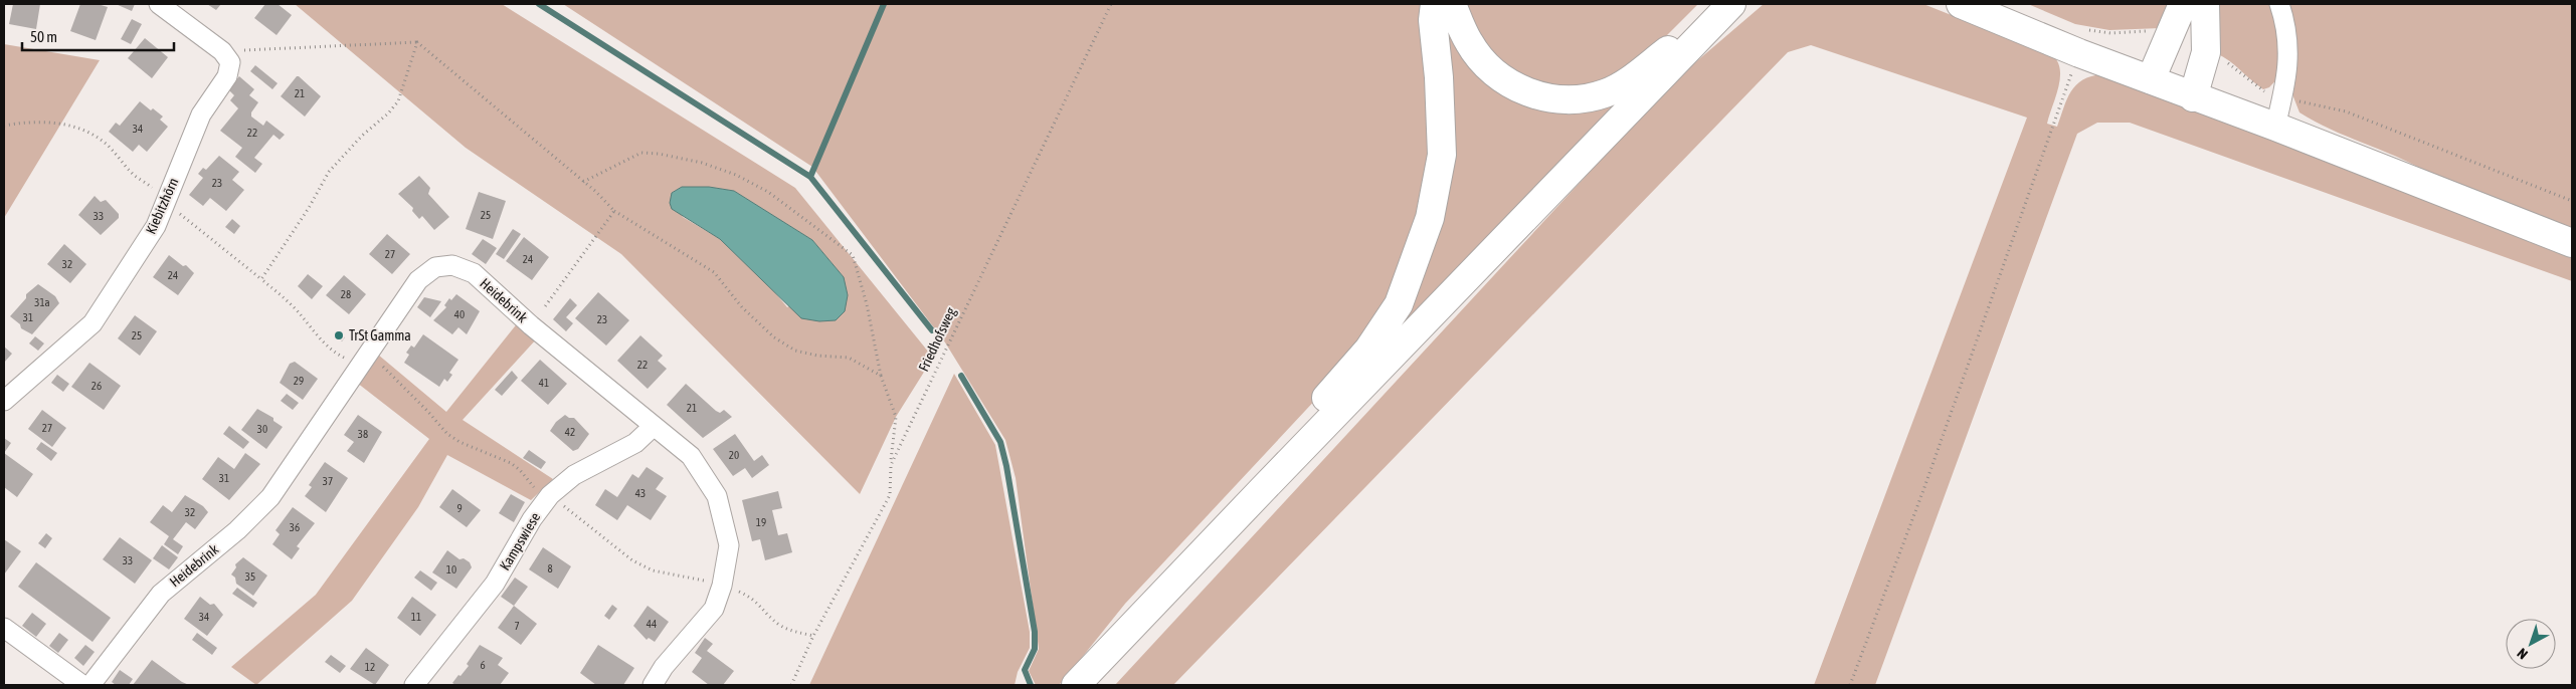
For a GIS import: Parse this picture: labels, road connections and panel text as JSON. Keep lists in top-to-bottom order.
{
  "streets": {
    "street": ["Kiebitzhörn", "Heidebrink", "Kampswiese"],
    "path": ["Friedhofsweg"]
  },
  "crossings": [
    ["Heidebrink", "Kampswiese"]
  ],
  "places": ["TrSt Gamma"],
  "house_numbers": [
    "21",
    "34",
    "22",
    "23",
    "25",
    "33",
    "27",
    "24",
    "32",
    "24",
    "28",
    "31a",
    "40",
    "31",
    "23",
    "25",
    "22",
    "29",
    "41",
    "26",
    "21",
    "27",
    "30",
    "42",
    "38",
    "20",
    "31",
    "37",
    "43",
    "9",
    "32",
    "19",
    "36",
    "33",
    "8",
    "10",
    "35",
    "34",
    "11",
    "44",
    "7",
    "6",
    "12"
  ],
  "scale_bar": "50 m",
  "north": "bottom left"
}
